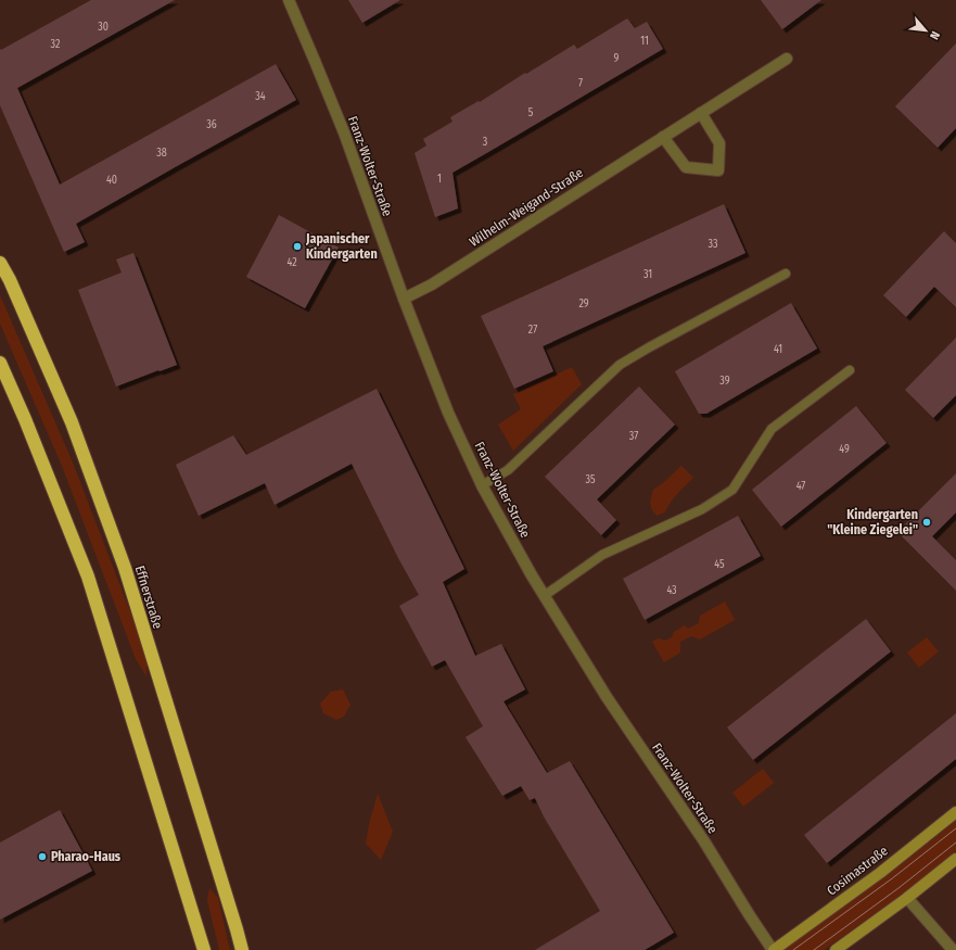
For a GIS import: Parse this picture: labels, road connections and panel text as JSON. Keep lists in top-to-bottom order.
{
  "streets": {
    "highway": ["Effnerstraße"],
    "main road": ["Cosimastraße"],
    "street": ["Franz-Wolter-Straße", "Wilhelm-Weigand-Straße"]
  },
  "crossings": [
    ["Franz-Wolter-Straße", "Wilhelm-Weigand-Straße"],
    ["Franz-Wolter-Straße", "Cosimastraße"]
  ],
  "places": ["Japanischer Kindergarten", "Kindergarten \"Kleine Ziegelei\"", "Pharao-Haus"],
  "house_numbers": [
    "30",
    "11",
    "32",
    "9",
    "7",
    "34",
    "5",
    "36",
    "3",
    "38",
    "1",
    "40",
    "33",
    "42",
    "31",
    "29",
    "27",
    "41",
    "39",
    "37",
    "49",
    "35",
    "47",
    "45",
    "43"
  ],
  "north": "bottom right"
}
